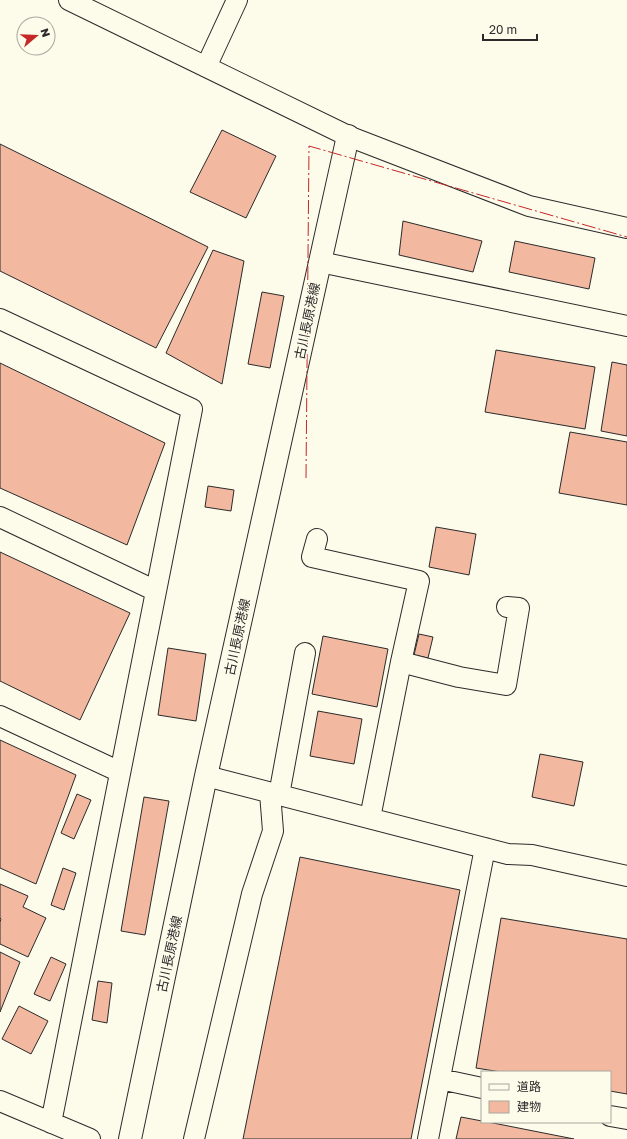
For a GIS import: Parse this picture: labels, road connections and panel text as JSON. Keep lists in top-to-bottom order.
{
  "streets": {
    "main road": ["古川長原港線"]
  },
  "legend": ["道路", "建物"],
  "scale_bar": "20 m",
  "north": "right"
}
